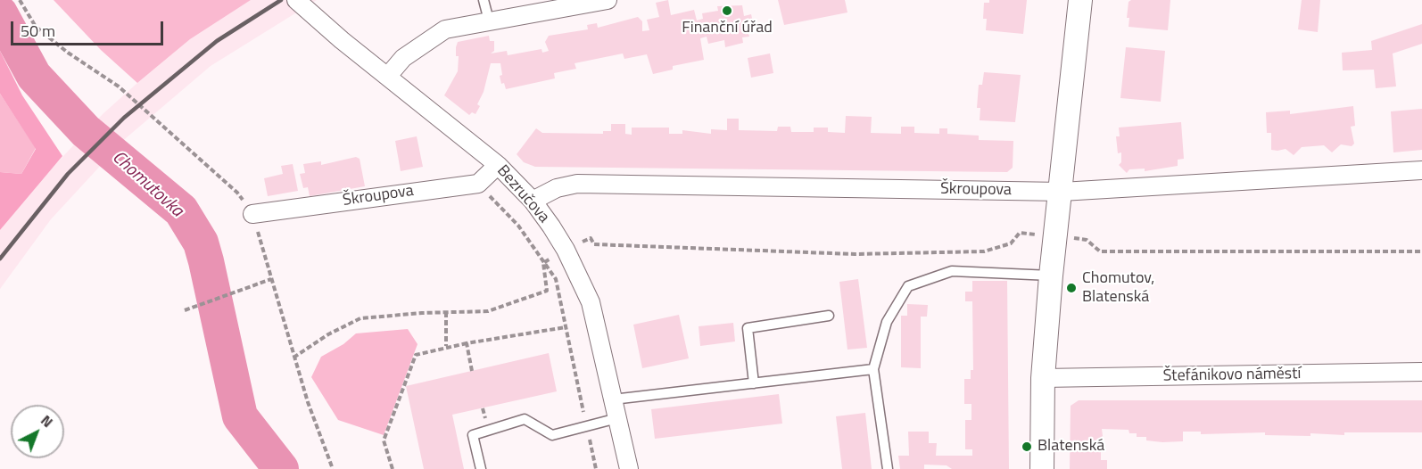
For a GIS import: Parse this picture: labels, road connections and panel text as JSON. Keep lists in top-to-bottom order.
{
  "streets": {
    "street": ["Škroupova", "Bezručova", "Štefánikovo náměstí"]
  },
  "crossings": [
    ["Škroupova", "Bezručova"]
  ],
  "water": ["Chomutovka"],
  "places": ["Finanční úřad", "Chomutov, Blatenská", "Blatenská"],
  "scale_bar": "50 m",
  "north": "top right"
}
